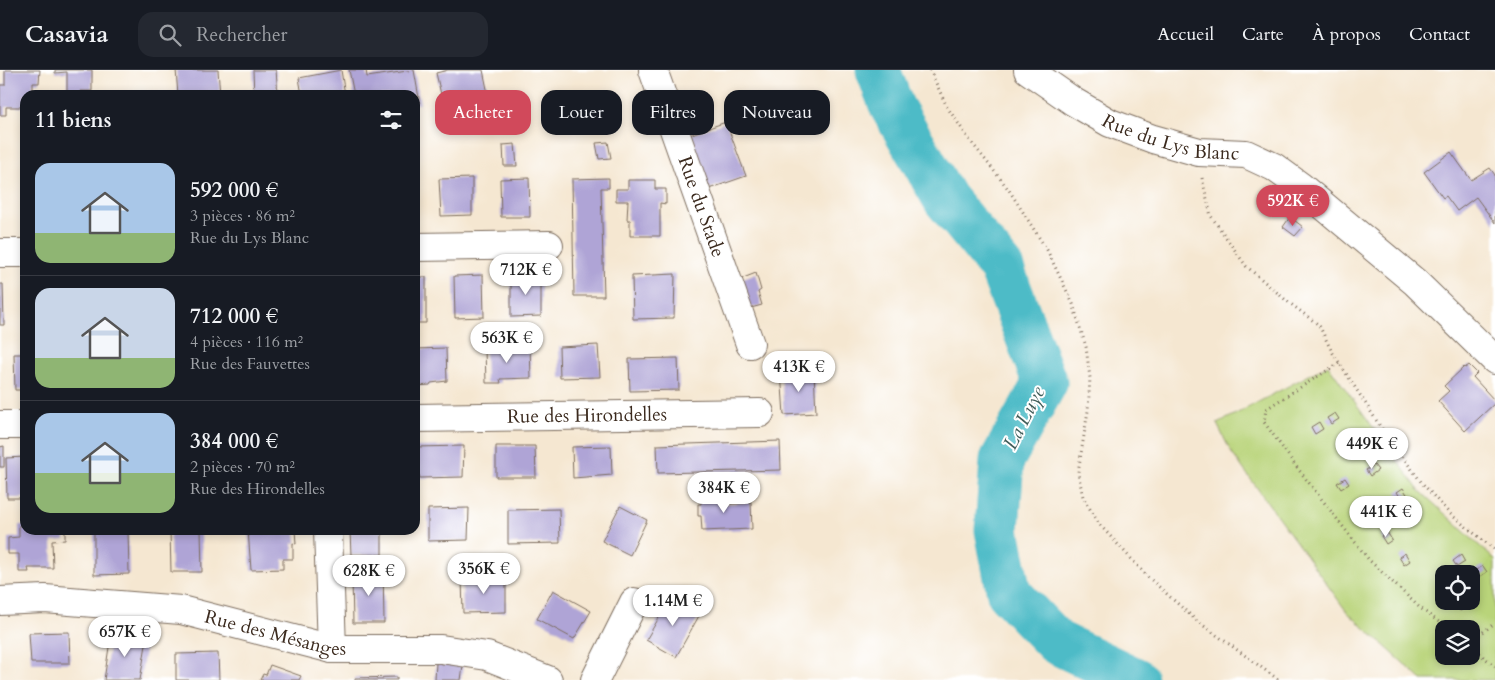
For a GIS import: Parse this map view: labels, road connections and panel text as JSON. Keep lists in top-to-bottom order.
{
  "streets": {
    "street": [
      "Rue du Lys Blanc",
      "Rue du Stade",
      "Rue des Hirondelles",
      "Rue des Mésanges"
    ]
  },
  "water": ["La Luye"],
  "page": {
    "header": "Casavia",
    "search": "Rechercher",
    "nav": [
      "Accueil",
      "Carte",
      "À propos",
      "Contact"
    ],
    "chip": [
      "Acheter",
      "Louer",
      "Filtres",
      "Nouveau"
    ],
    "heading": "11 biens",
    "list": [
      {
        "name": "592 000 €",
        "note": "3 pièces · 86 m² · Rue du Lys Blanc"
      },
      {
        "name": "712 000 €",
        "note": "4 pièces · 116 m² · Rue des Fauvettes"
      },
      {
        "name": "384 000 €",
        "note": "2 pièces · 70 m² · Rue des Hirondelles"
      }
    ],
    "price": [
      "592K €",
      "712K €",
      "563K €",
      "413K €",
      "449K €",
      "384K €",
      "441K €",
      "356K €",
      "628K €",
      "1.14M €",
      "657K €"
    ]
  }
}
